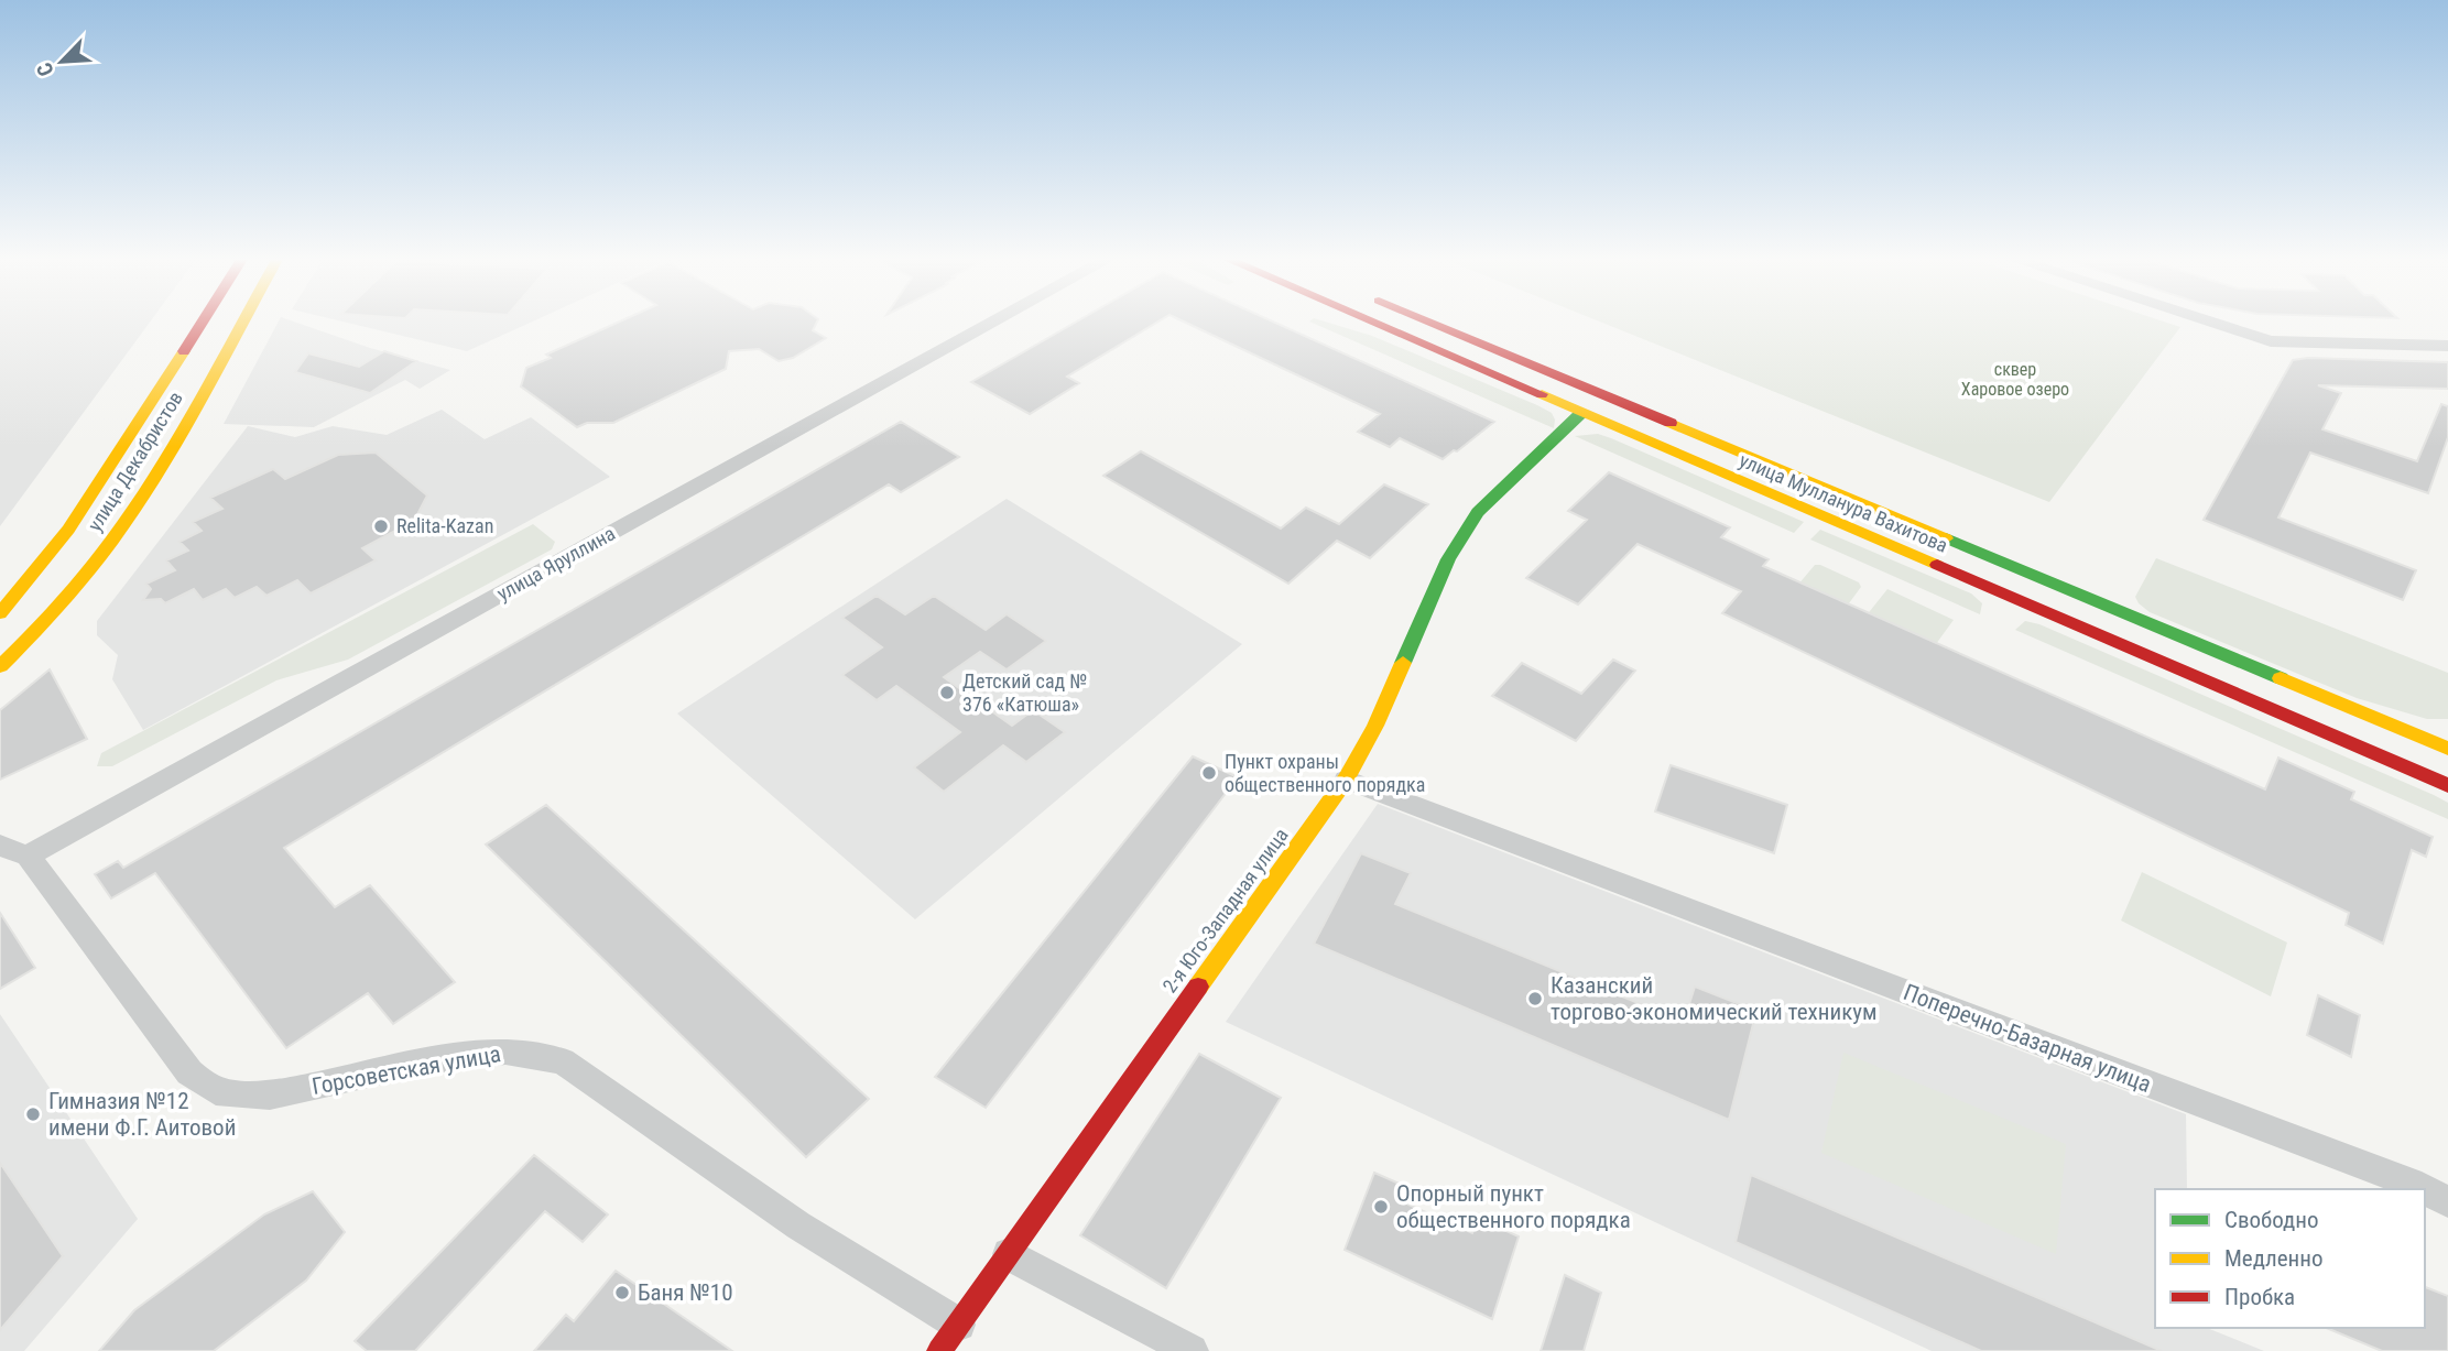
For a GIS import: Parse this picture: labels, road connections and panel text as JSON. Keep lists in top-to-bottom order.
{
  "streets": {
    "main road": ["улица Декабристов", "улица Мулланура Вахитова", "2-я Юго-Западная улица"],
    "street": ["улица Яруллина", "Поперечно-Базарная улица", "Горсоветская улица"]
  },
  "crossings": [
    ["улица Мулланура Вахитова", "2-я Юго-Западная улица"],
    ["улица Яруллина", "Горсоветская улица"],
    ["2-я Юго-Западная улица", "Поперечно-Базарная улица"],
    ["2-я Юго-Западная улица", "Горсоветская улица"]
  ],
  "parks": ["сквер Харовое озеро"],
  "places": [
    "Relita-Kazan",
    "Детский сад № 376 «Катюша»",
    "Пункт охраны общественного порядка",
    "Казанский торгово-экономический техникум",
    "Гимназия №12 имени Ф.Г. Аитовой",
    "Опорный пункт общественного порядка",
    "Баня №10"
  ],
  "legend": ["Свободно", "Медленно", "Пробка"],
  "north": "bottom left"
}
